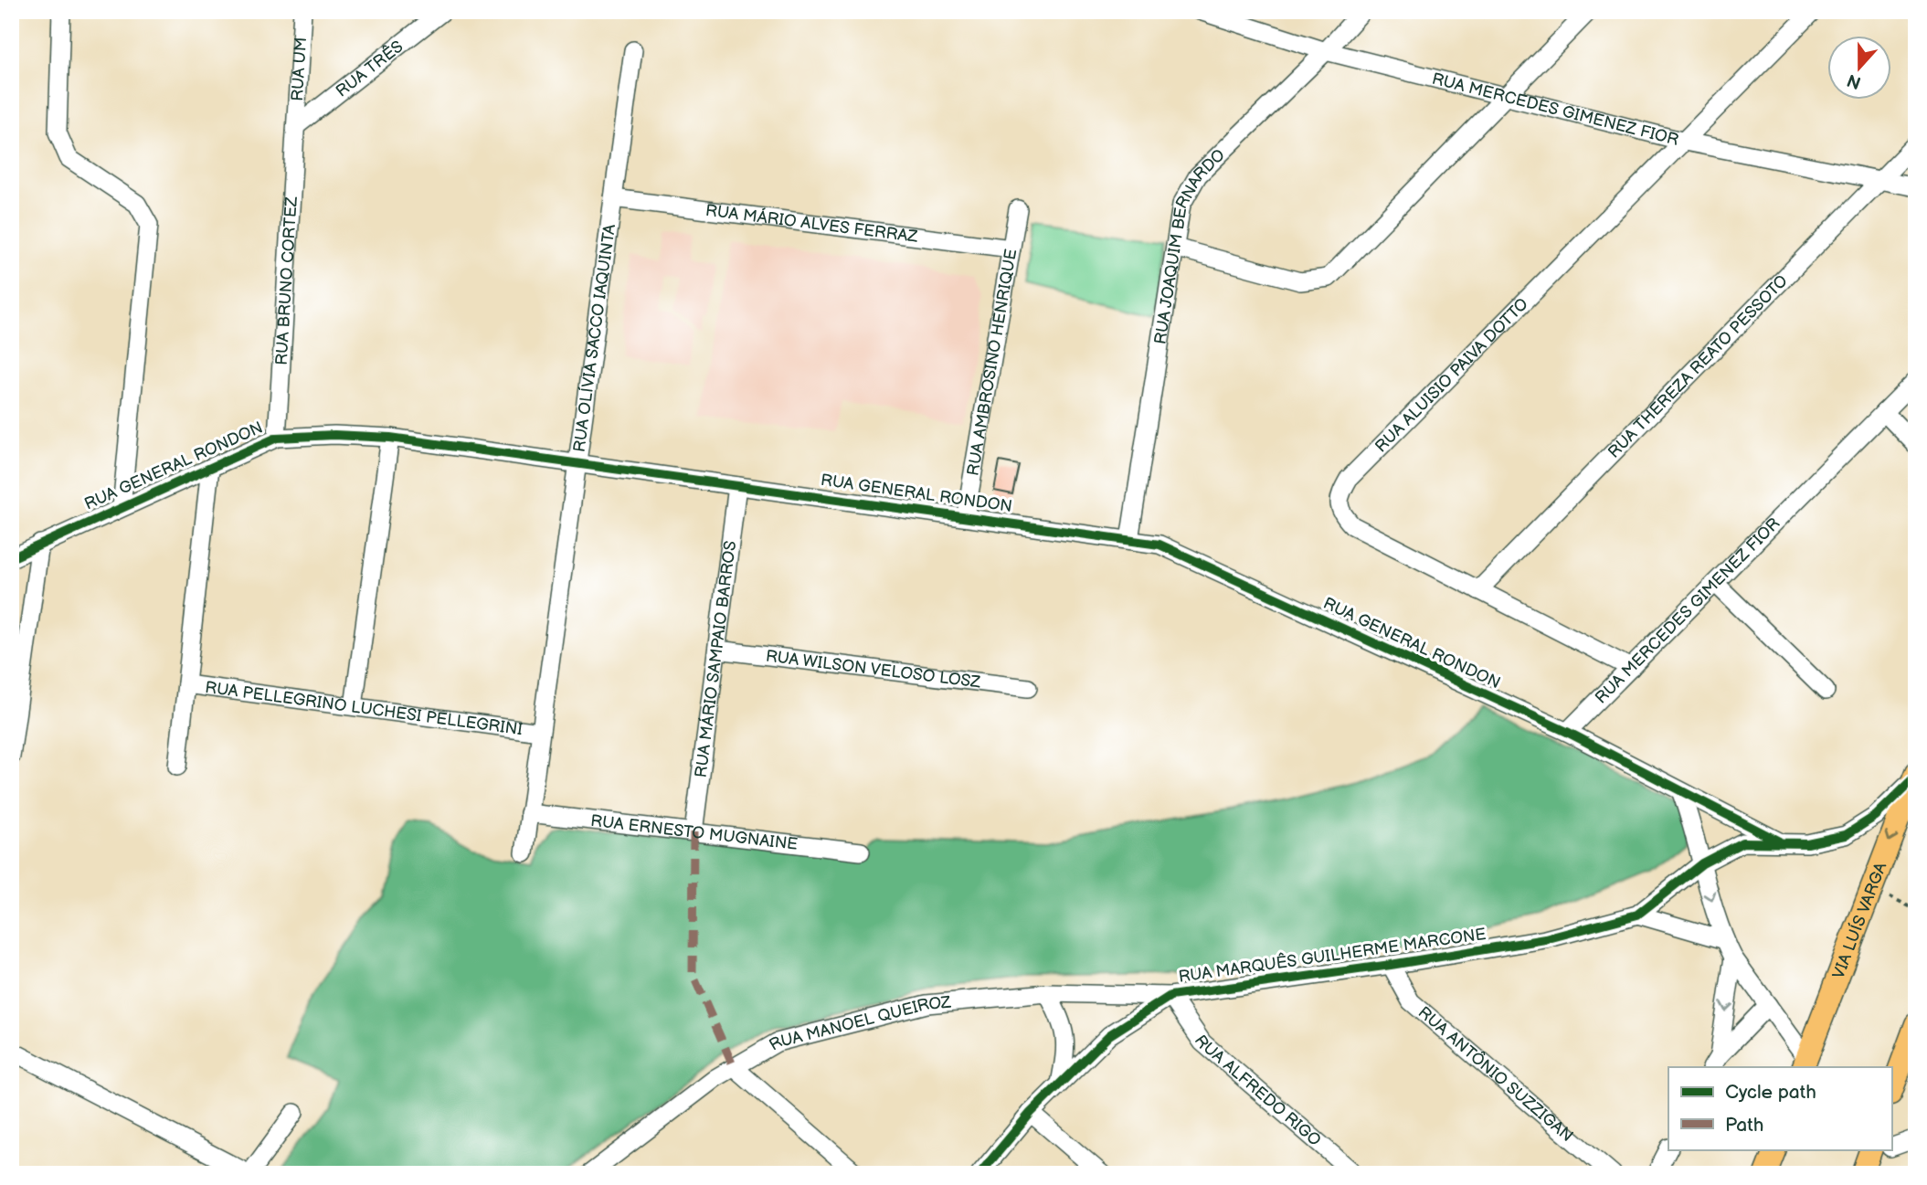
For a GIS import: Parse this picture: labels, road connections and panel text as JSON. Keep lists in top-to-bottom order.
{
  "streets": {
    "main road": ["VIA LUÍS VARGA"],
    "street": [
      "RUA UM",
      "RUA TRÊS",
      "RUA MERCEDES GIMENEZ FIOR",
      "RUA MÁRIO ALVES FERRAZ",
      "RUA JOAQUIM BERNARDO",
      "RUA BRUNO CORTEZ",
      "RUA OLÍVIA SACCO IAQUINTA",
      "RUA AMBROSINO HENRIQUE",
      "RUA THEREZA REATO PESSOTO",
      "RUA ALUISIO PAIVA DOTTO",
      "RUA GENERAL RONDON",
      "RUA MÁRIO SAMPAIO BARROS",
      "RUA WILSON VELOSO LOSZ",
      "RUA PELLEGRINO LUCHESI PELLEGRINI",
      "RUA ERNESTO MUGNAINE",
      "RUA MARQUÊS GUILHERME MARCONE",
      "RUA MANOEL QUEIROZ",
      "RUA ANTÔNIO SUZZIGAN",
      "RUA ALFREDO RIGO"
    ]
  },
  "crossings": [
    ["RUA UM", "RUA TRÊS"],
    ["RUA UM", "RUA BRUNO CORTEZ"],
    ["RUA TRÊS", "RUA BRUNO CORTEZ"],
    ["RUA MERCEDES GIMENEZ FIOR", "RUA JOAQUIM BERNARDO"],
    ["RUA MERCEDES GIMENEZ FIOR", "RUA THEREZA REATO PESSOTO"],
    ["RUA MERCEDES GIMENEZ FIOR", "RUA ALUISIO PAIVA DOTTO"],
    ["RUA MERCEDES GIMENEZ FIOR", "RUA GENERAL RONDON"],
    ["RUA MÁRIO ALVES FERRAZ", "RUA OLÍVIA SACCO IAQUINTA"],
    ["RUA MÁRIO ALVES FERRAZ", "RUA AMBROSINO HENRIQUE"],
    ["RUA JOAQUIM BERNARDO", "RUA GENERAL RONDON"],
    ["RUA BRUNO CORTEZ", "RUA GENERAL RONDON"],
    ["RUA OLÍVIA SACCO IAQUINTA", "RUA GENERAL RONDON"],
    ["RUA OLÍVIA SACCO IAQUINTA", "RUA PELLEGRINO LUCHESI PELLEGRINI"],
    ["RUA OLÍVIA SACCO IAQUINTA", "RUA ERNESTO MUGNAINE"],
    ["RUA AMBROSINO HENRIQUE", "RUA GENERAL RONDON"],
    ["RUA THEREZA REATO PESSOTO", "RUA ALUISIO PAIVA DOTTO"],
    ["RUA GENERAL RONDON", "RUA MÁRIO SAMPAIO BARROS"],
    ["RUA GENERAL RONDON", "VIA LUÍS VARGA"],
    ["RUA GENERAL RONDON", "RUA MARQUÊS GUILHERME MARCONE"],
    ["RUA MÁRIO SAMPAIO BARROS", "RUA WILSON VELOSO LOSZ"],
    ["RUA MÁRIO SAMPAIO BARROS", "RUA ERNESTO MUGNAINE"],
    ["RUA MARQUÊS GUILHERME MARCONE", "RUA MANOEL QUEIROZ"],
    ["RUA MARQUÊS GUILHERME MARCONE", "RUA ANTÔNIO SUZZIGAN"],
    ["RUA MARQUÊS GUILHERME MARCONE", "RUA ALFREDO RIGO"],
    ["RUA MANOEL QUEIROZ", "RUA ALFREDO RIGO"]
  ],
  "one_way": ["VIA LUÍS VARGA"],
  "legend": ["Cycle path", "Path"],
  "north": "bottom"
}
